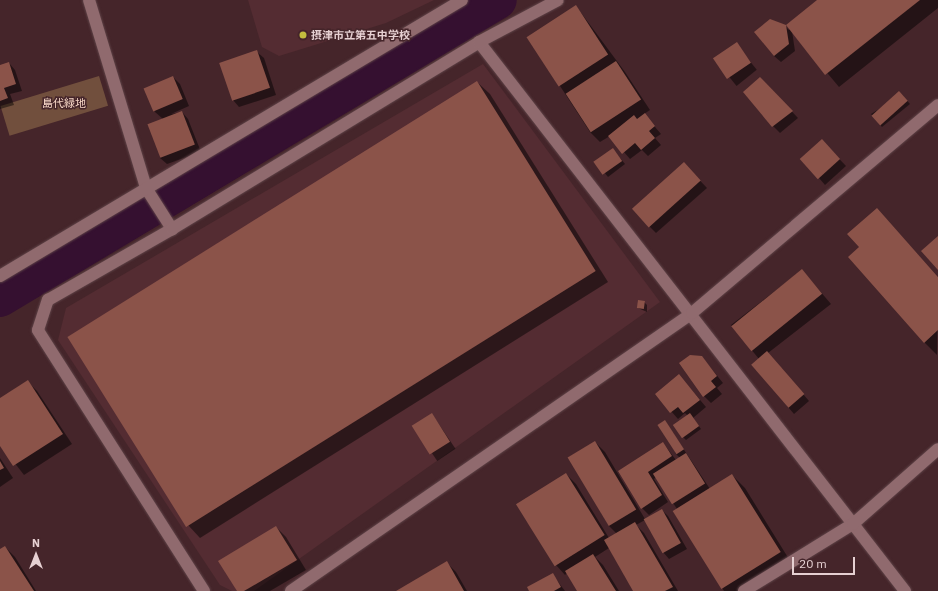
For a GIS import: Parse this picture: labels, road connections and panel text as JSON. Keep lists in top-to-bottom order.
{
  "parks": ["島代緑地"],
  "places": ["摂津市立第五中学校"],
  "scale_bar": "20 m",
  "north": "top"
}
